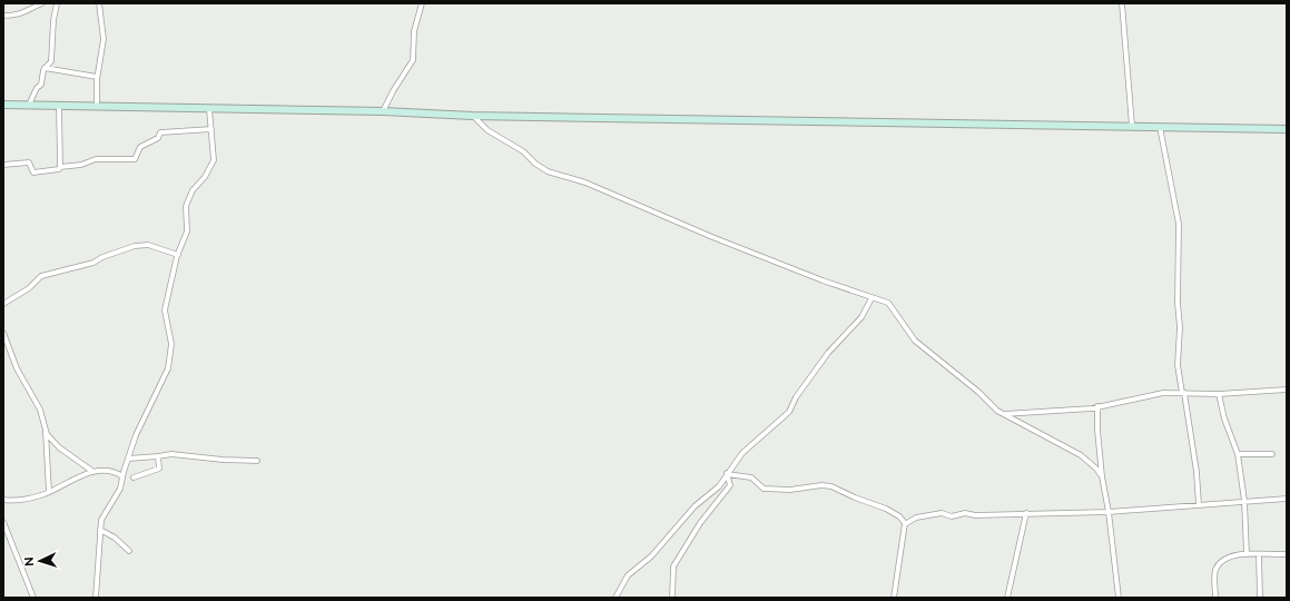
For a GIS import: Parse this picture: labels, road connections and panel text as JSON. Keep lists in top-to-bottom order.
{
  "north": "left"
}
